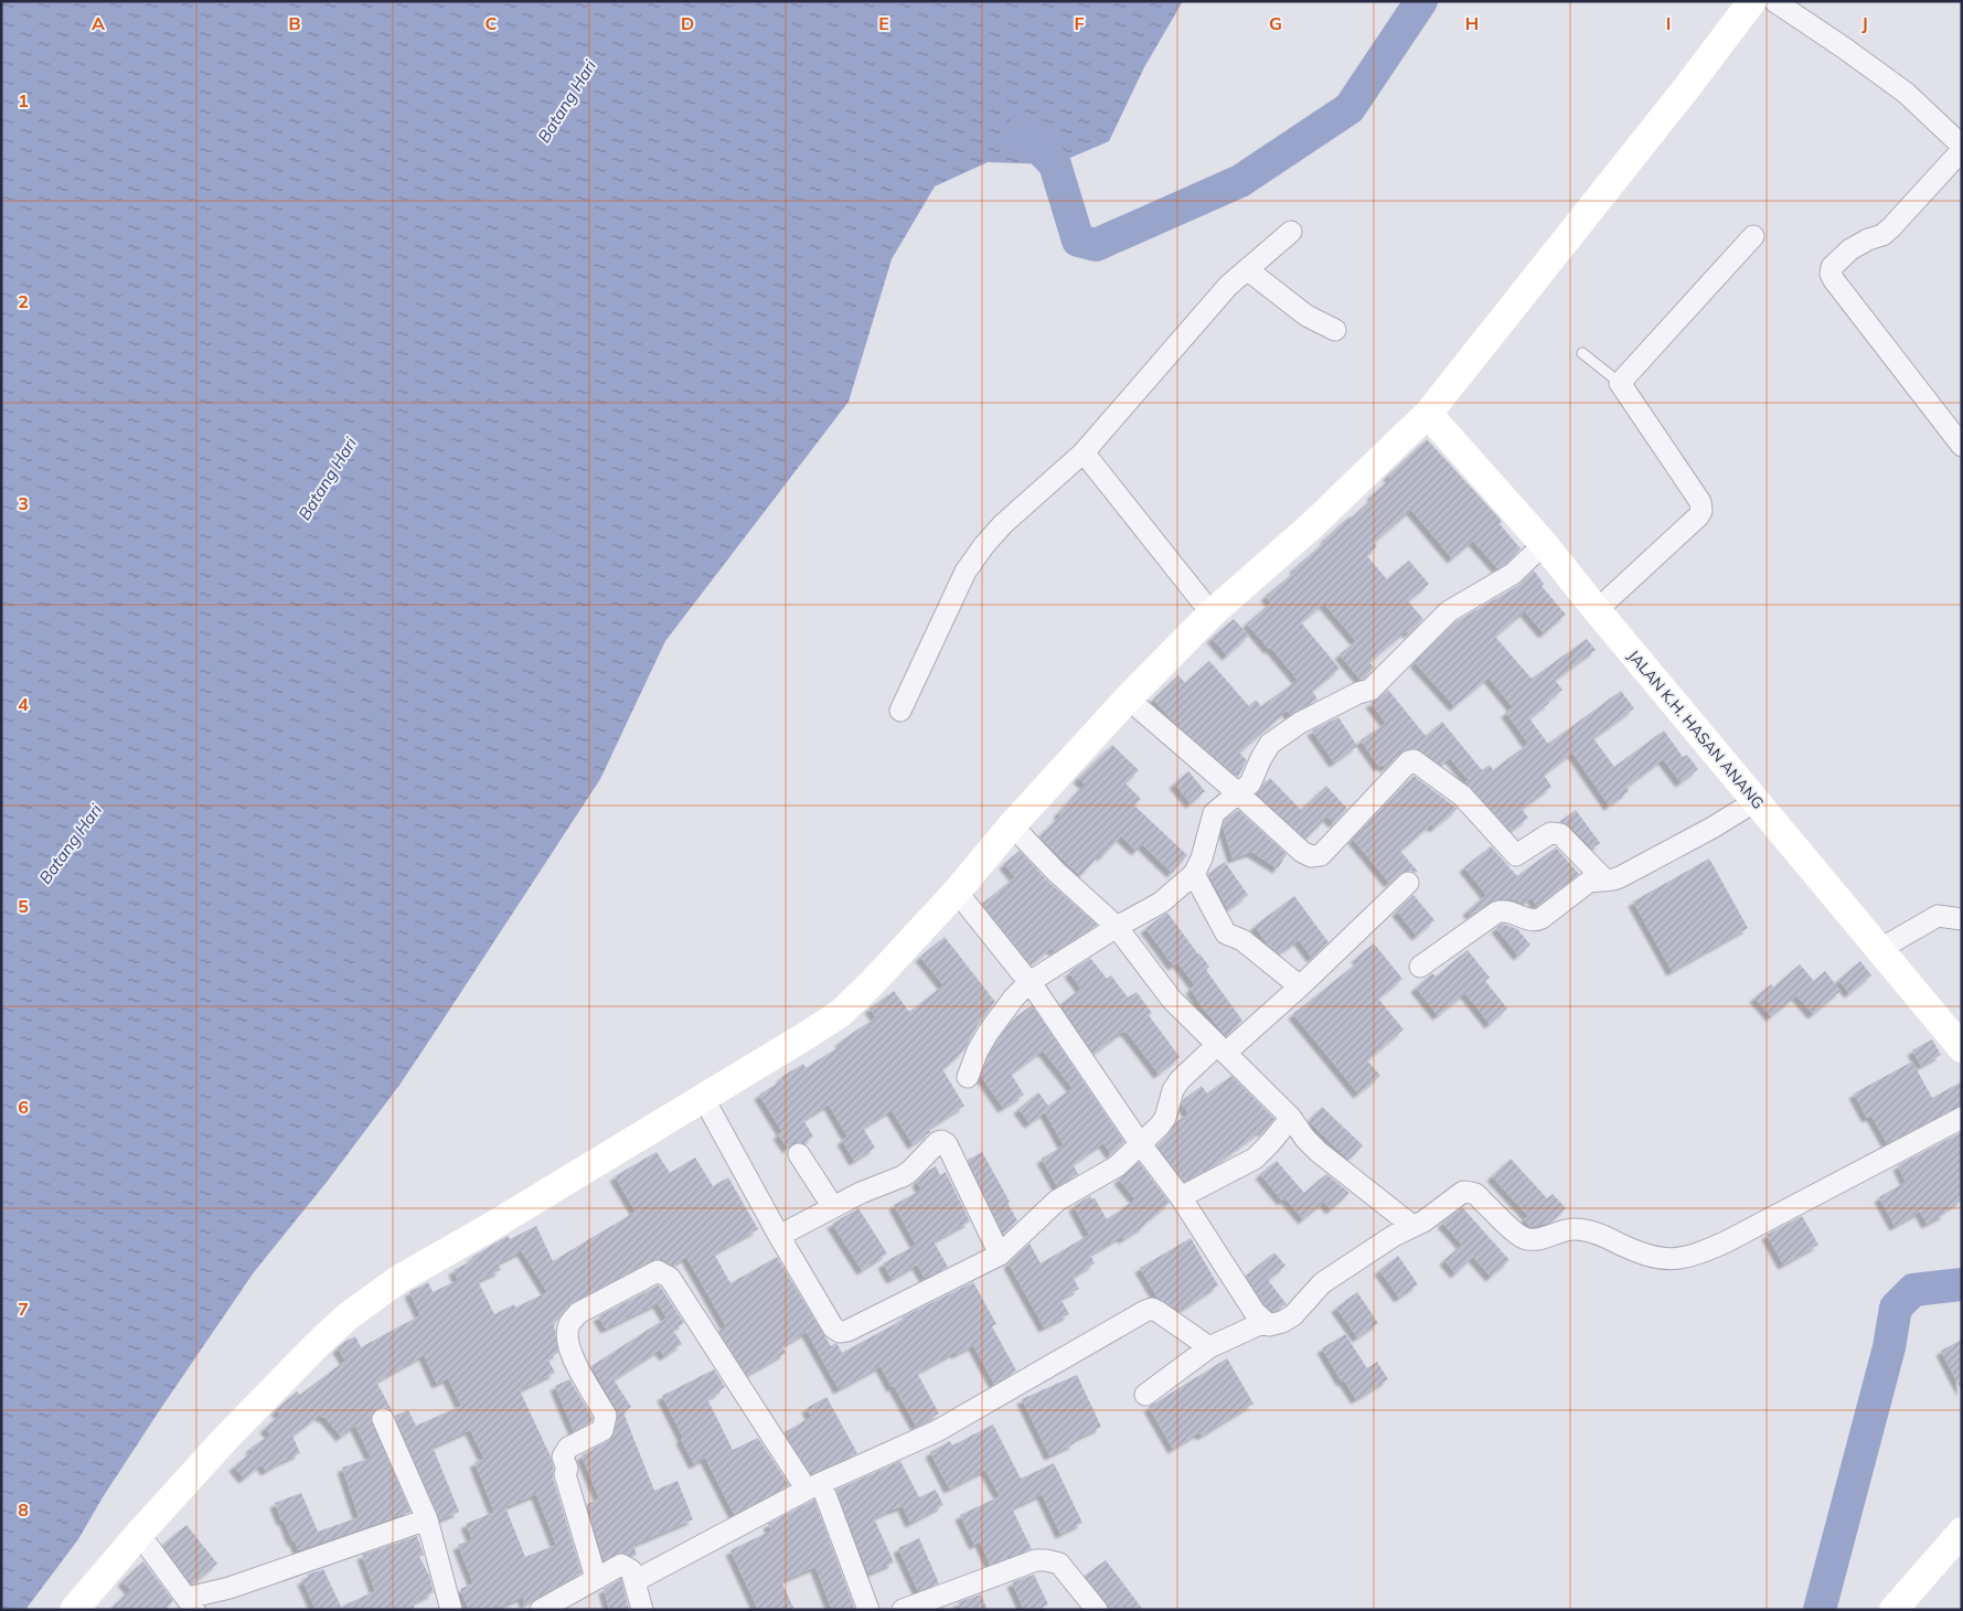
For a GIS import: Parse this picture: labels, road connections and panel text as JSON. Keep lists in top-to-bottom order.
{
  "streets": {
    "street": ["JALAN K.H. HASAN ANANG"]
  },
  "water": ["Batang Hari"],
  "grid": {
    "columns": [
      "A",
      "B",
      "C",
      "D",
      "E",
      "F",
      "G",
      "H",
      "I",
      "J"
    ],
    "rows": [
      "1",
      "2",
      "3",
      "4",
      "5",
      "6",
      "7",
      "8"
    ]
  }
}
